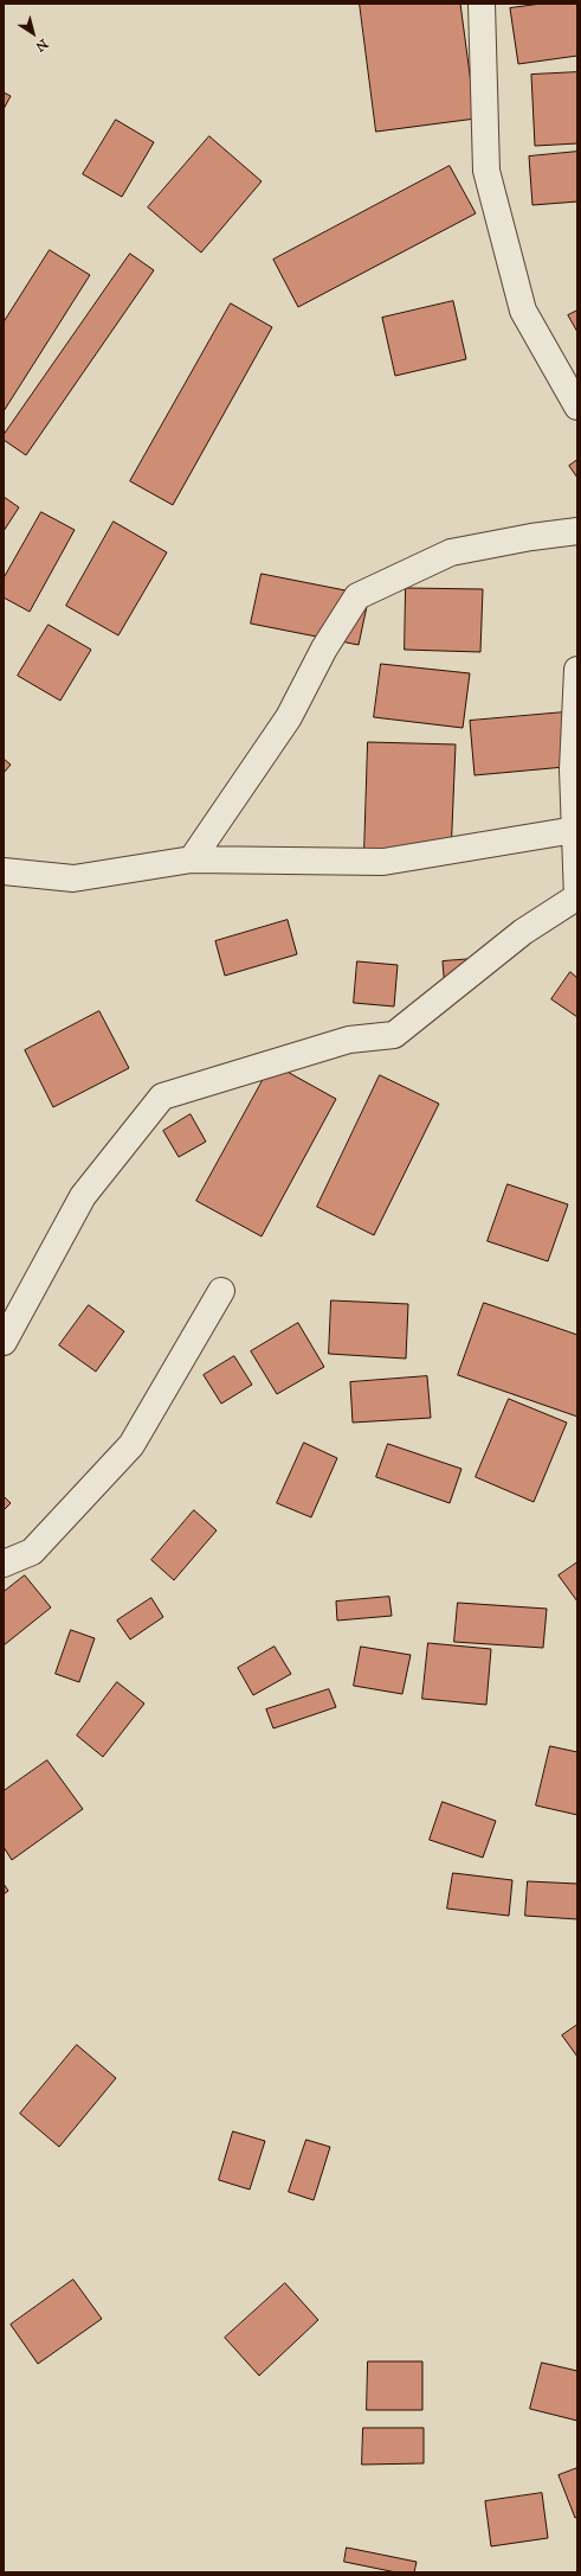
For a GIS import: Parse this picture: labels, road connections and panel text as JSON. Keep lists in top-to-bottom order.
{
  "north": "bottom right"
}
